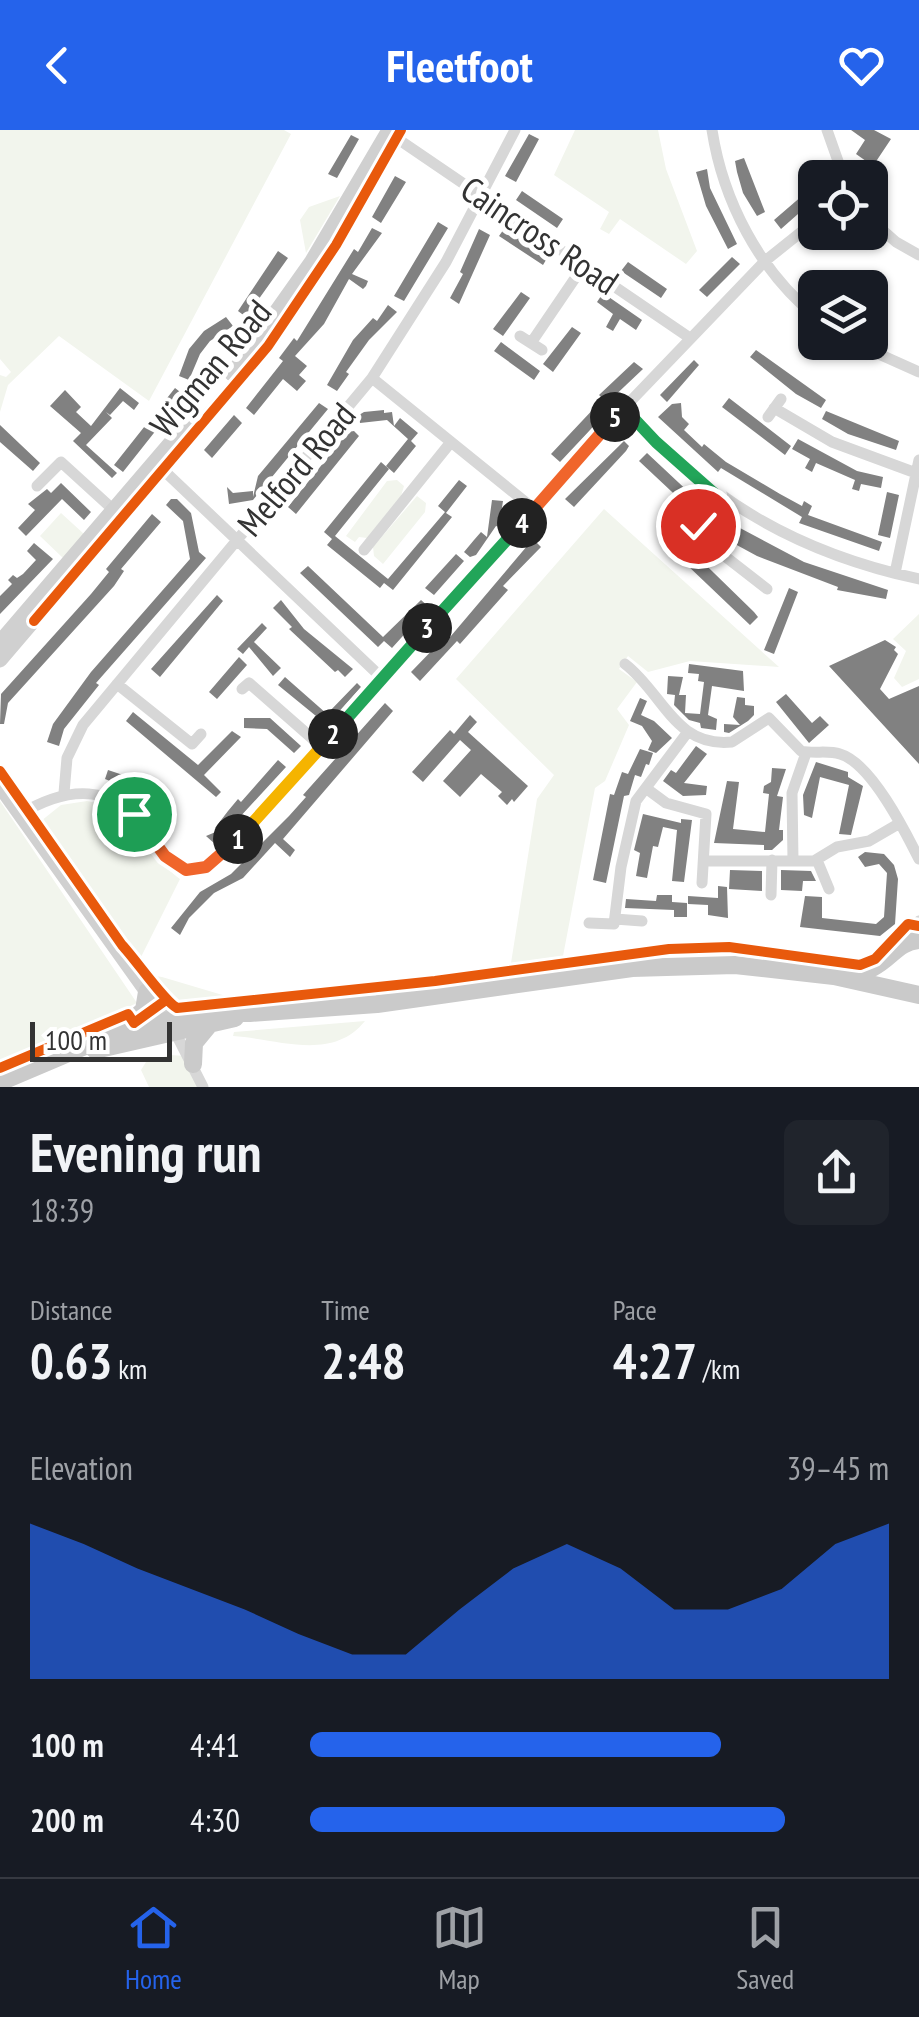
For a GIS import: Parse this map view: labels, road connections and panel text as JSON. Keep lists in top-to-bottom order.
{
  "streets": {
    "street": ["Caincross Road", "Wigman Road", "Melford Road"]
  },
  "crossings": [
    ["Caincross Road", "Wigman Road"],
    ["Caincross Road", "Melford Road"]
  ],
  "scale_bar": "100 m",
  "page": {
    "header": "Fleetfoot",
    "pins": [
      "5",
      "4",
      "3",
      "2",
      "1"
    ],
    "scale": "100 m",
    "heading": ["Evening run", "18:39"],
    "stats": [
      ["Distance", "0.63 km"],
      ["Time", "2:48"],
      ["Pace", "4:27 /km"]
    ],
    "chart": ["Elevation", "39–45 m"],
    "list": [
      {
        "name": "100 m",
        "note": "4:41"
      },
      {
        "name": "200 m",
        "note": "4:30"
      }
    ],
    "tabs": ["Home", "Map", "Saved"]
  }
}
